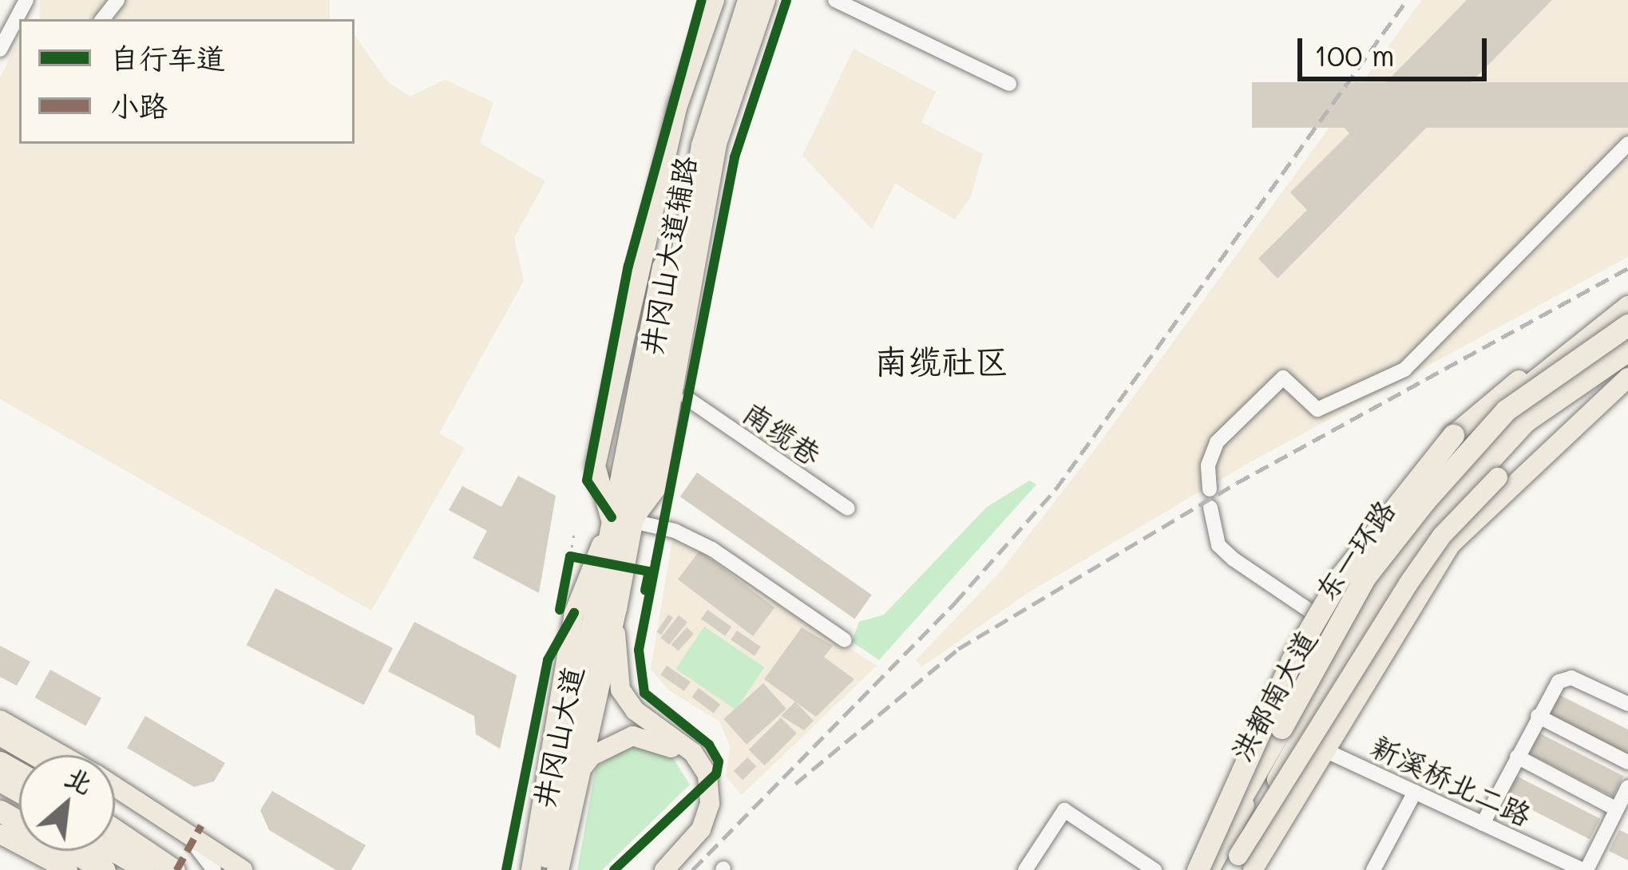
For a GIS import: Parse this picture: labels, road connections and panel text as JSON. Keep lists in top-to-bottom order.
{
  "streets": {
    "highway": ["东一环路", "井冈山大道"],
    "main road": ["井冈山大道辅路", "洪都南大道"],
    "street": ["南缆巷", "新溪桥北二路"]
  },
  "crossings": [
    ["井冈山大道辅路", "井冈山大道"],
    ["东一环路", "洪都南大道"],
    ["东一环路", "新溪桥北二路"]
  ],
  "districts": ["南缆社区"],
  "legend": ["自行车道", "小路"],
  "scale_bar": "100 m",
  "north": "top right"
}
